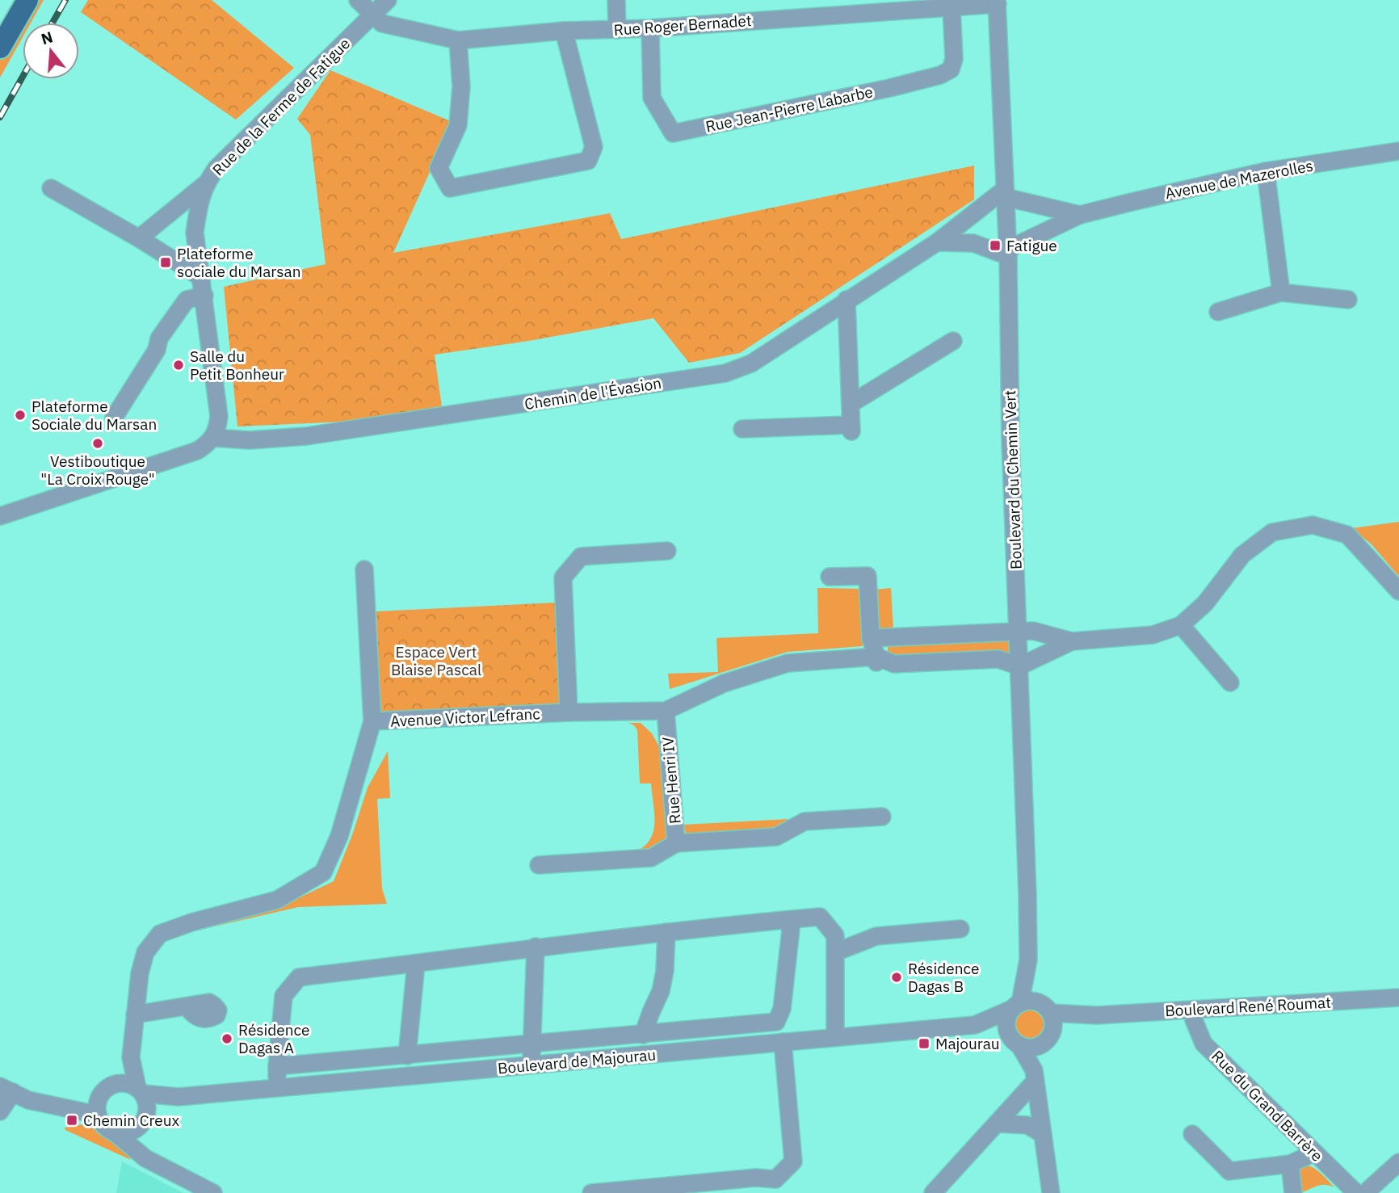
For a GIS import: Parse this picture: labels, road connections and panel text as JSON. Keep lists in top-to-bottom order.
{
  "streets": {
    "street": [
      "Rue Roger Bernadet",
      "Rue de la Ferme de Fatigue",
      "Rue Jean-Pierre Labarbe",
      "Avenue de Mazerolles",
      "Chemin de l'Évasion",
      "Boulevard du Chemin Vert",
      "Avenue Victor Lefranc",
      "Rue Henri IV",
      "Boulevard René Roumat",
      "Boulevard de Majourau",
      "Rue du Grand Barrère"
    ]
  },
  "crossings": [
    ["Rue Roger Bernadet", "Rue de la Ferme de Fatigue"],
    ["Rue Roger Bernadet", "Rue Jean-Pierre Labarbe"],
    ["Rue Roger Bernadet", "Boulevard du Chemin Vert"],
    ["Rue de la Ferme de Fatigue", "Chemin de l'Évasion"],
    ["Avenue de Mazerolles", "Chemin de l'Évasion"],
    ["Avenue de Mazerolles", "Boulevard du Chemin Vert"],
    ["Chemin de l'Évasion", "Boulevard du Chemin Vert"],
    ["Boulevard du Chemin Vert", "Avenue Victor Lefranc"],
    ["Boulevard du Chemin Vert", "Boulevard René Roumat"],
    ["Boulevard du Chemin Vert", "Boulevard de Majourau"],
    ["Avenue Victor Lefranc", "Rue Henri IV"],
    ["Avenue Victor Lefranc", "Boulevard de Majourau"],
    ["Boulevard René Roumat", "Boulevard de Majourau"],
    ["Boulevard René Roumat", "Rue du Grand Barrère"]
  ],
  "parks": ["Espace Vert Blaise Pascal"],
  "places": {
    "transit": [
      "Fatigue",
      "Plateforme sociale du Marsan",
      "Majourau",
      "Chemin Creux"
    ],
    "other": [
      "Salle du Petit Bonheur",
      "Plateforme Sociale du Marsan",
      "Vestiboutique \"La Croix Rouge\"",
      "Résidence Dagas B",
      "Résidence Dagas A"
    ]
  },
  "north": "top"
}
